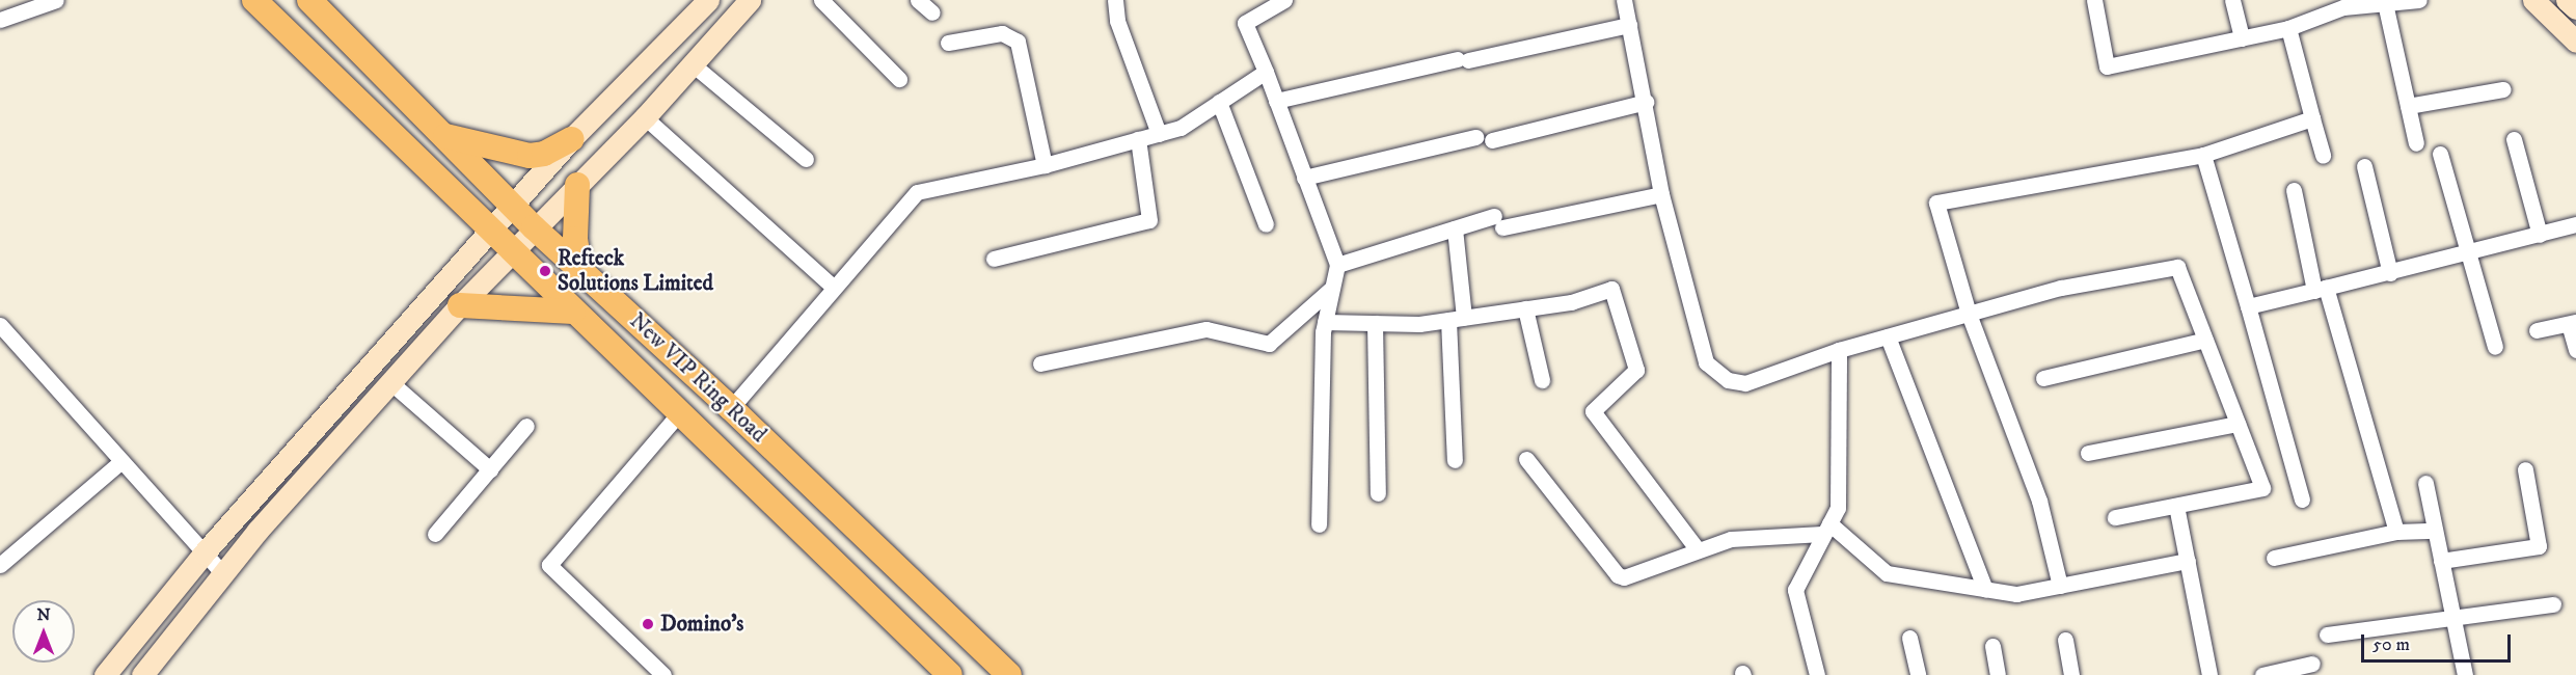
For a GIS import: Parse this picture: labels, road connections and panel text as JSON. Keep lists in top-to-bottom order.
{
  "streets": {
    "main road": ["New VIP Ring Road"]
  },
  "places": ["Refteck Solutions Limited", "Domino's"],
  "scale_bar": "50 m",
  "north": "top"
}
